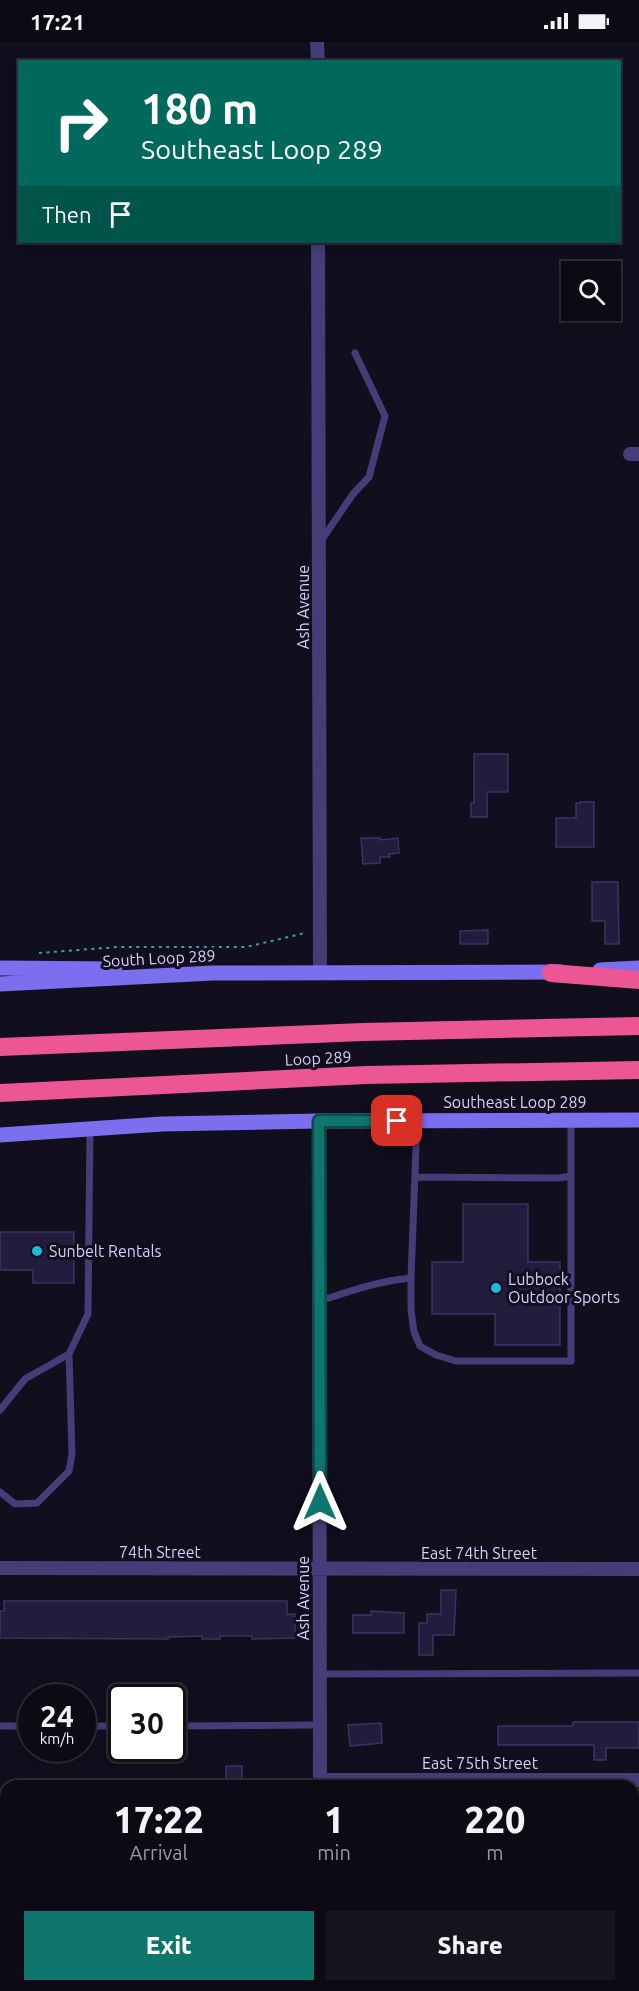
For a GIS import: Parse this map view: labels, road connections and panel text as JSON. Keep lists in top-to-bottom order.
{
  "streets": {
    "highway": ["Loop 289"],
    "main road": ["South Loop 289", "Southeast Loop 289"],
    "street": [
      "Ash Avenue",
      "74th Street",
      "East 74th Street",
      "East 75th Street"
    ]
  },
  "crossings": [
    ["Ash Avenue", "South Loop 289"],
    ["Ash Avenue", "Southeast Loop 289"],
    ["Ash Avenue", "74th Street"],
    ["Ash Avenue", "East 74th Street"],
    ["74th Street", "East 74th Street"]
  ],
  "places": ["Sunbelt Rentals", "Lubbock Outdoor Sports"],
  "page": {
    "status": "17:21",
    "turn": ["180 m", "Southeast Loop 289"],
    "then": "Then",
    "speed": "24 km/h",
    "limit": "30",
    "eta": [
      "17:22",
      "Arrival",
      "1",
      "min",
      "220",
      "m"
    ],
    "buttons": ["Exit", "Share"]
  }
}
